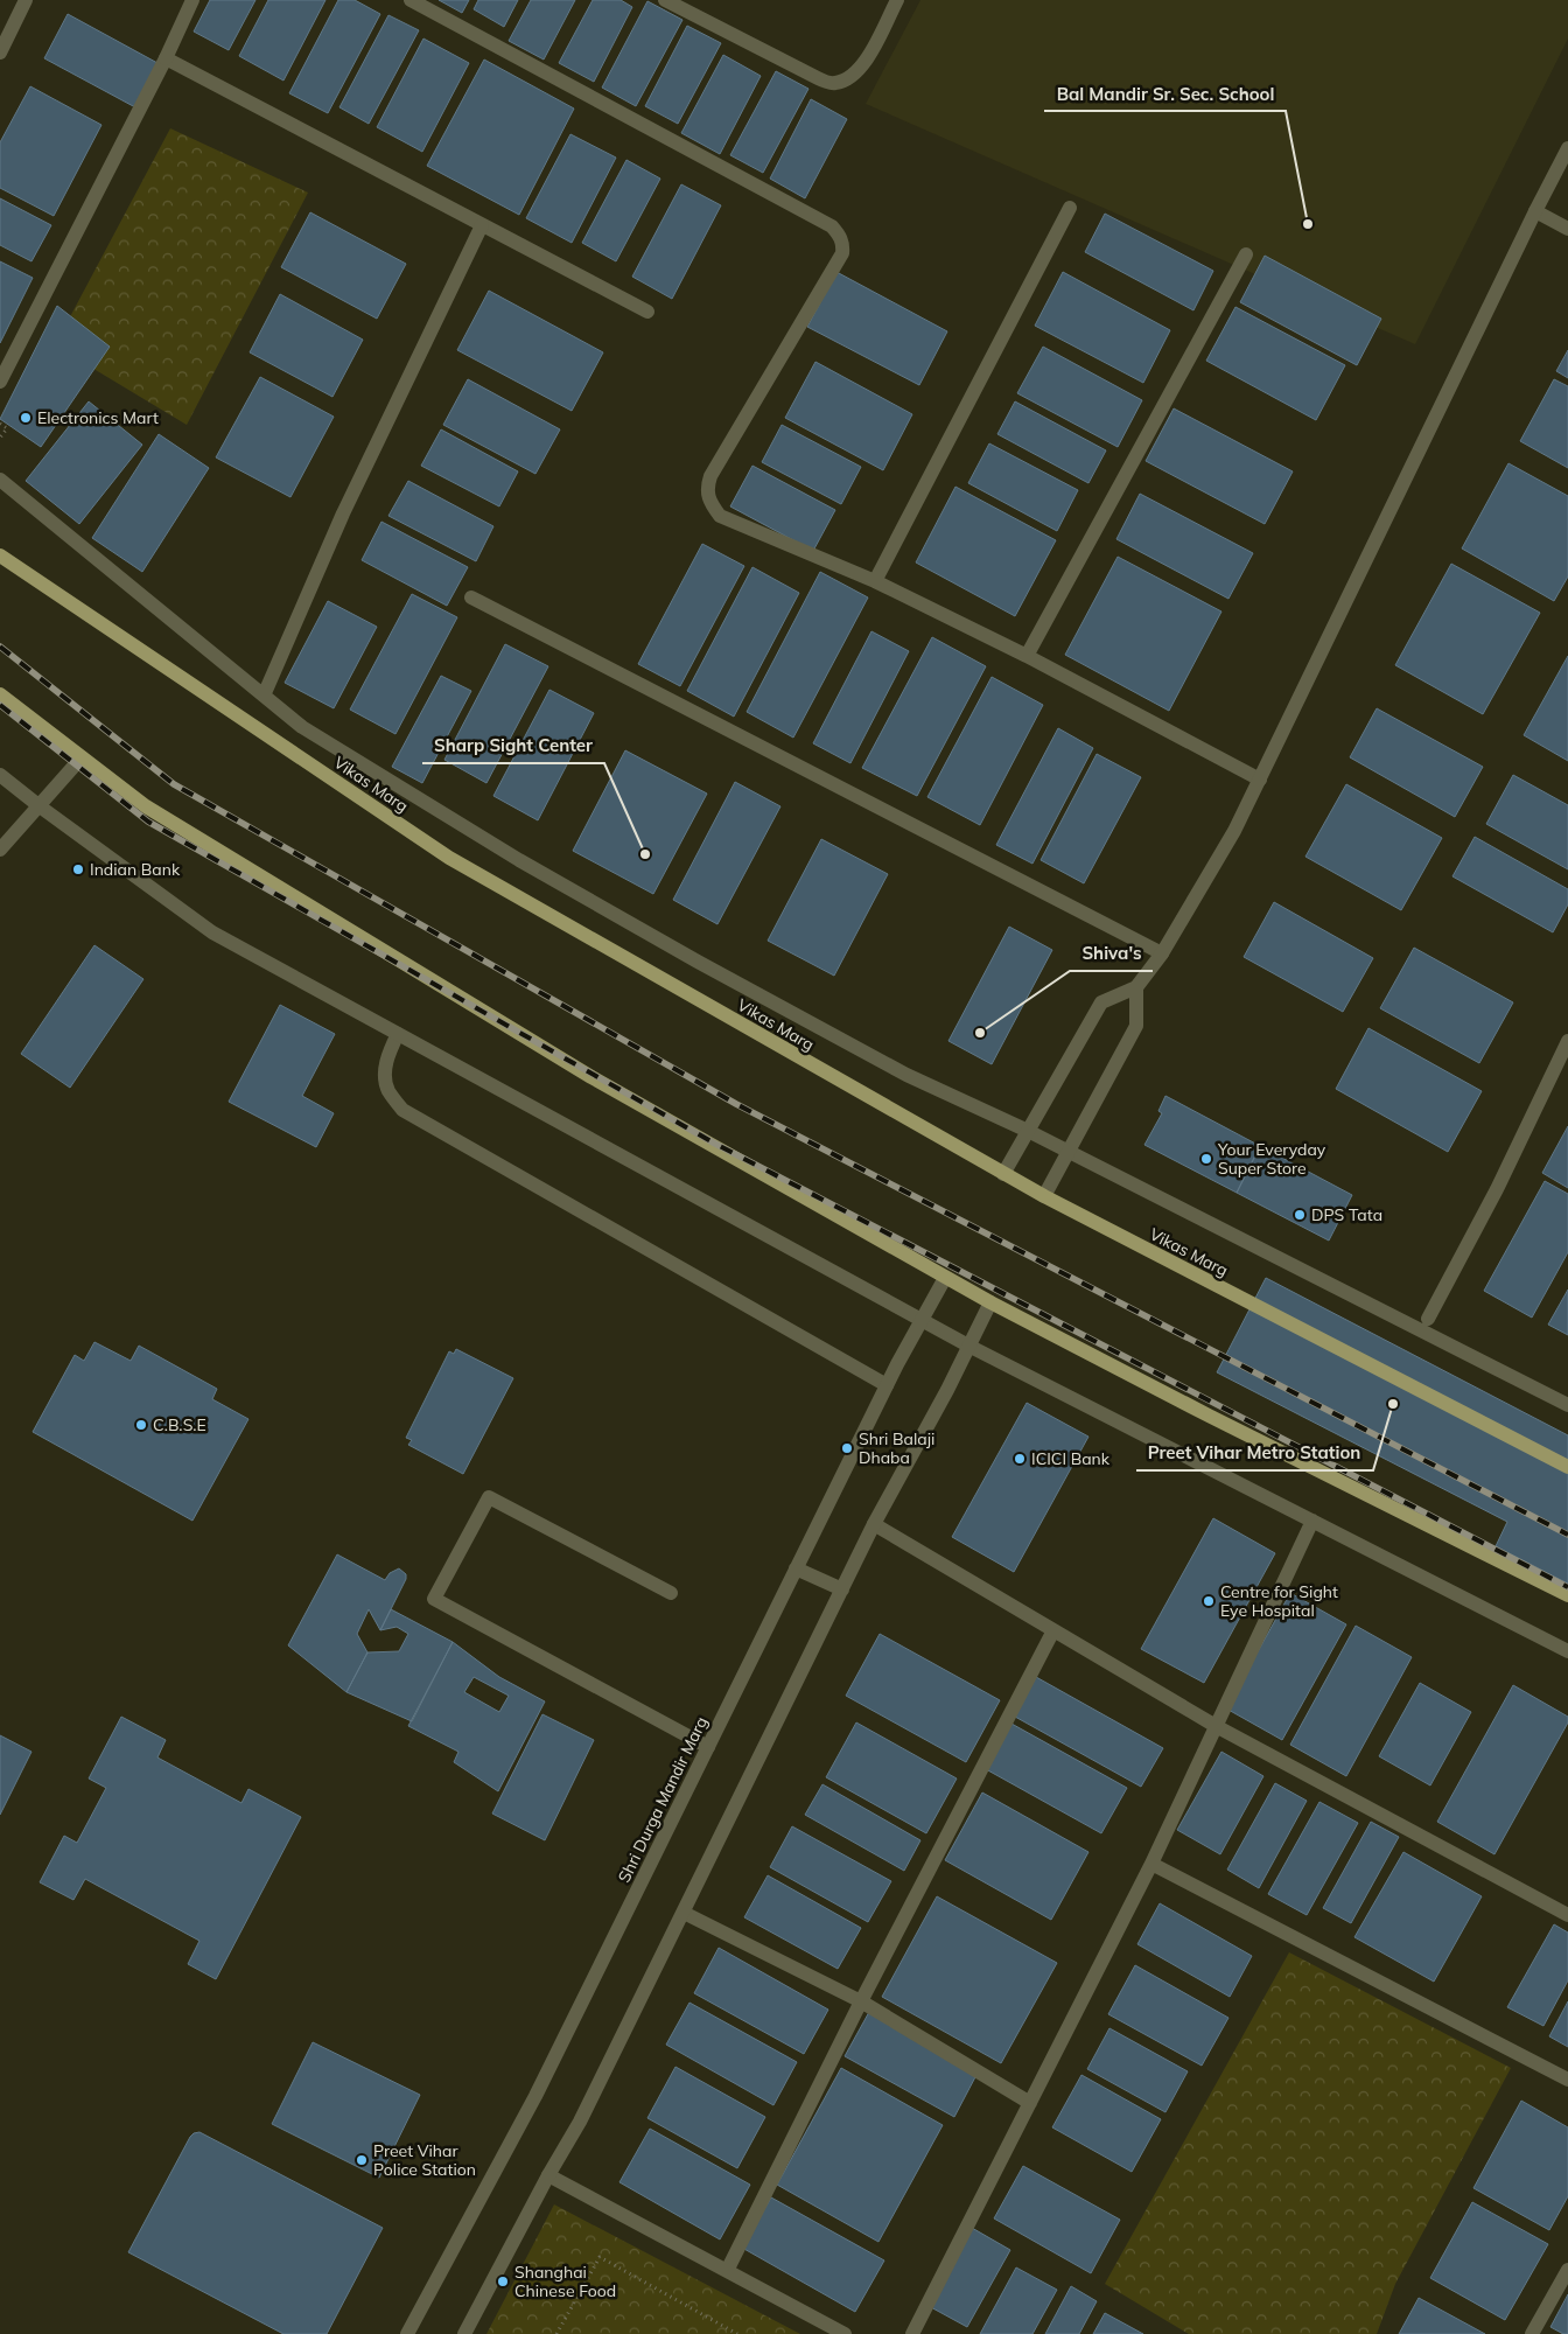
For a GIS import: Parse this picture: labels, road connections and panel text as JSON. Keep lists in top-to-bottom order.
{
  "streets": {
    "main road": ["Vikas Marg"],
    "street": ["Shri Durga Mandir Marg"]
  },
  "places": [
    "Bal Mandir Sr. Sec. School",
    "Electronics Mart",
    "Sharp Sight Center",
    "Indian Bank",
    "Shiva's",
    "Your Everyday Super Store",
    "DPS Tata",
    "Preet Vihar Metro Station",
    "C.B.S.E",
    "Shri Balaji Dhaba",
    "ICICI Bank",
    "Centre for Sight Eye Hospital",
    "Preet Vihar Police Station",
    "Shanghai Chinese Food"
  ]
}
